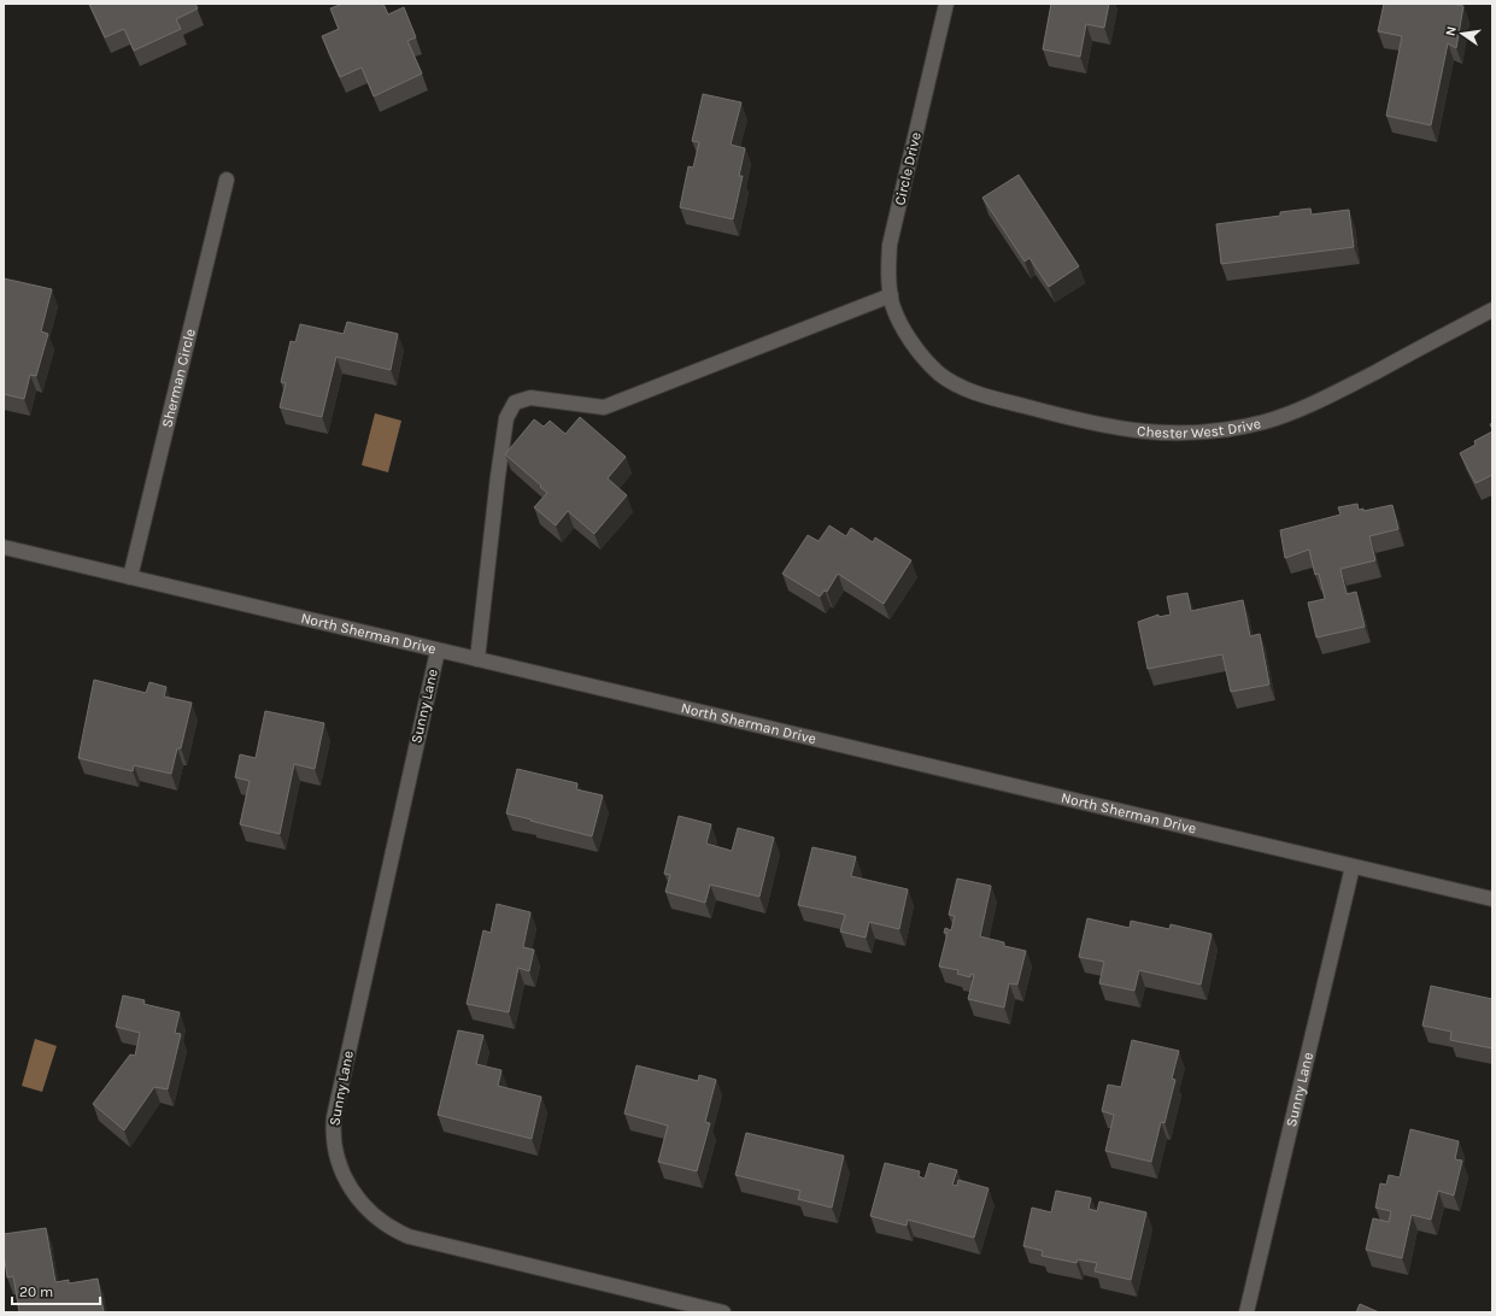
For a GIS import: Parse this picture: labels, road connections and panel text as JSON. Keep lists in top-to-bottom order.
{
  "streets": {
    "street": [
      "Circle Drive",
      "Sherman Circle",
      "Chester West Drive",
      "North Sherman Drive",
      "Sunny Lane"
    ]
  },
  "crossings": [
    ["Circle Drive", "Chester West Drive"],
    ["Sherman Circle", "North Sherman Drive"],
    ["North Sherman Drive", "Sunny Lane"]
  ],
  "scale_bar": "20 m",
  "north": "left"
}
